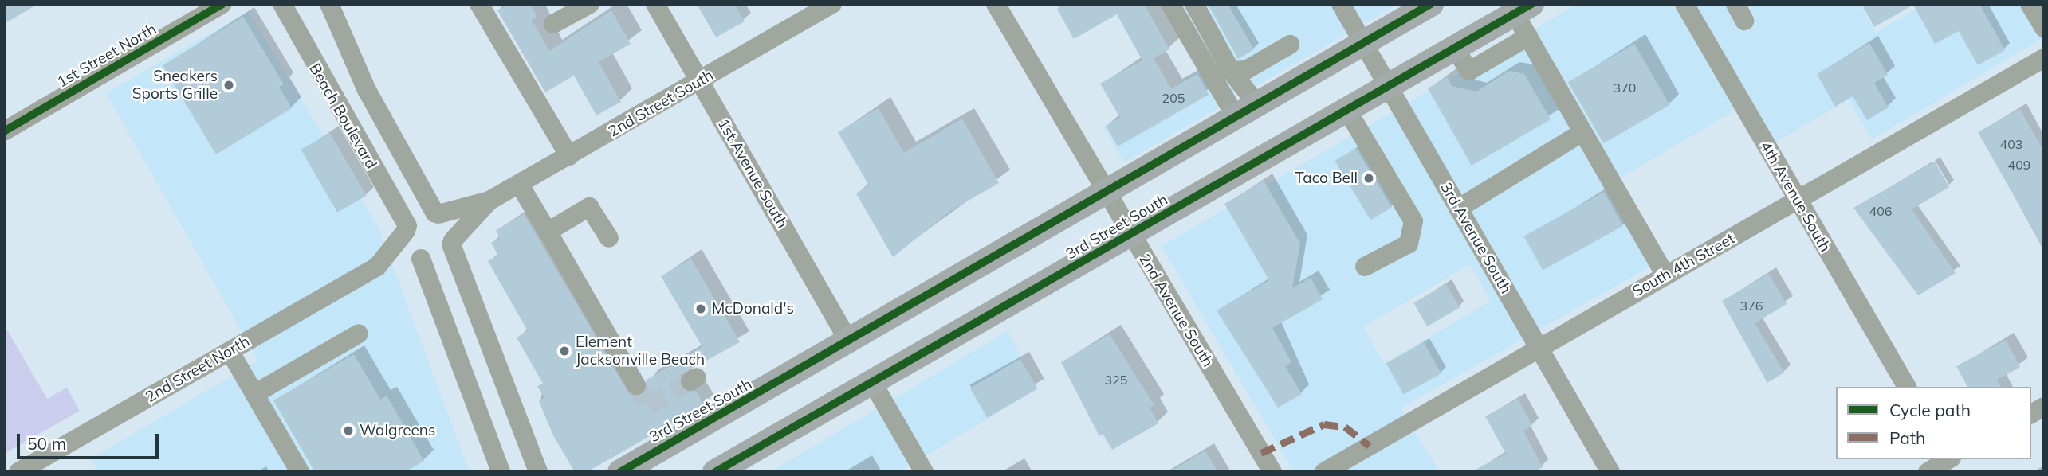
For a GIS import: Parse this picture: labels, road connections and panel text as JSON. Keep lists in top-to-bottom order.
{
  "streets": {
    "main road": ["3rd Street South"],
    "street": [
      "1st Street North",
      "2nd Street South",
      "Beach Boulevard",
      "1st Avenue South",
      "4th Avenue South",
      "3rd Avenue South",
      "South 4th Street",
      "2nd Avenue South",
      "2nd Street North"
    ]
  },
  "crossings": [
    ["2nd Street South", "1st Avenue South"],
    ["1st Avenue South", "3rd Street South"],
    ["4th Avenue South", "South 4th Street"],
    ["3rd Street South", "3rd Avenue South"],
    ["3rd Street South", "2nd Avenue South"],
    ["3rd Avenue South", "South 4th Street"]
  ],
  "places": [
    "Sneakers Sports Grille",
    "Taco Bell",
    "McDonald's",
    "Element Jacksonville Beach",
    "Walgreens"
  ],
  "house_numbers": [
    "370",
    "205",
    "403",
    "409",
    "406",
    "376",
    "325"
  ],
  "legend": ["Cycle path", "Path"],
  "scale_bar": "50 m"
}
